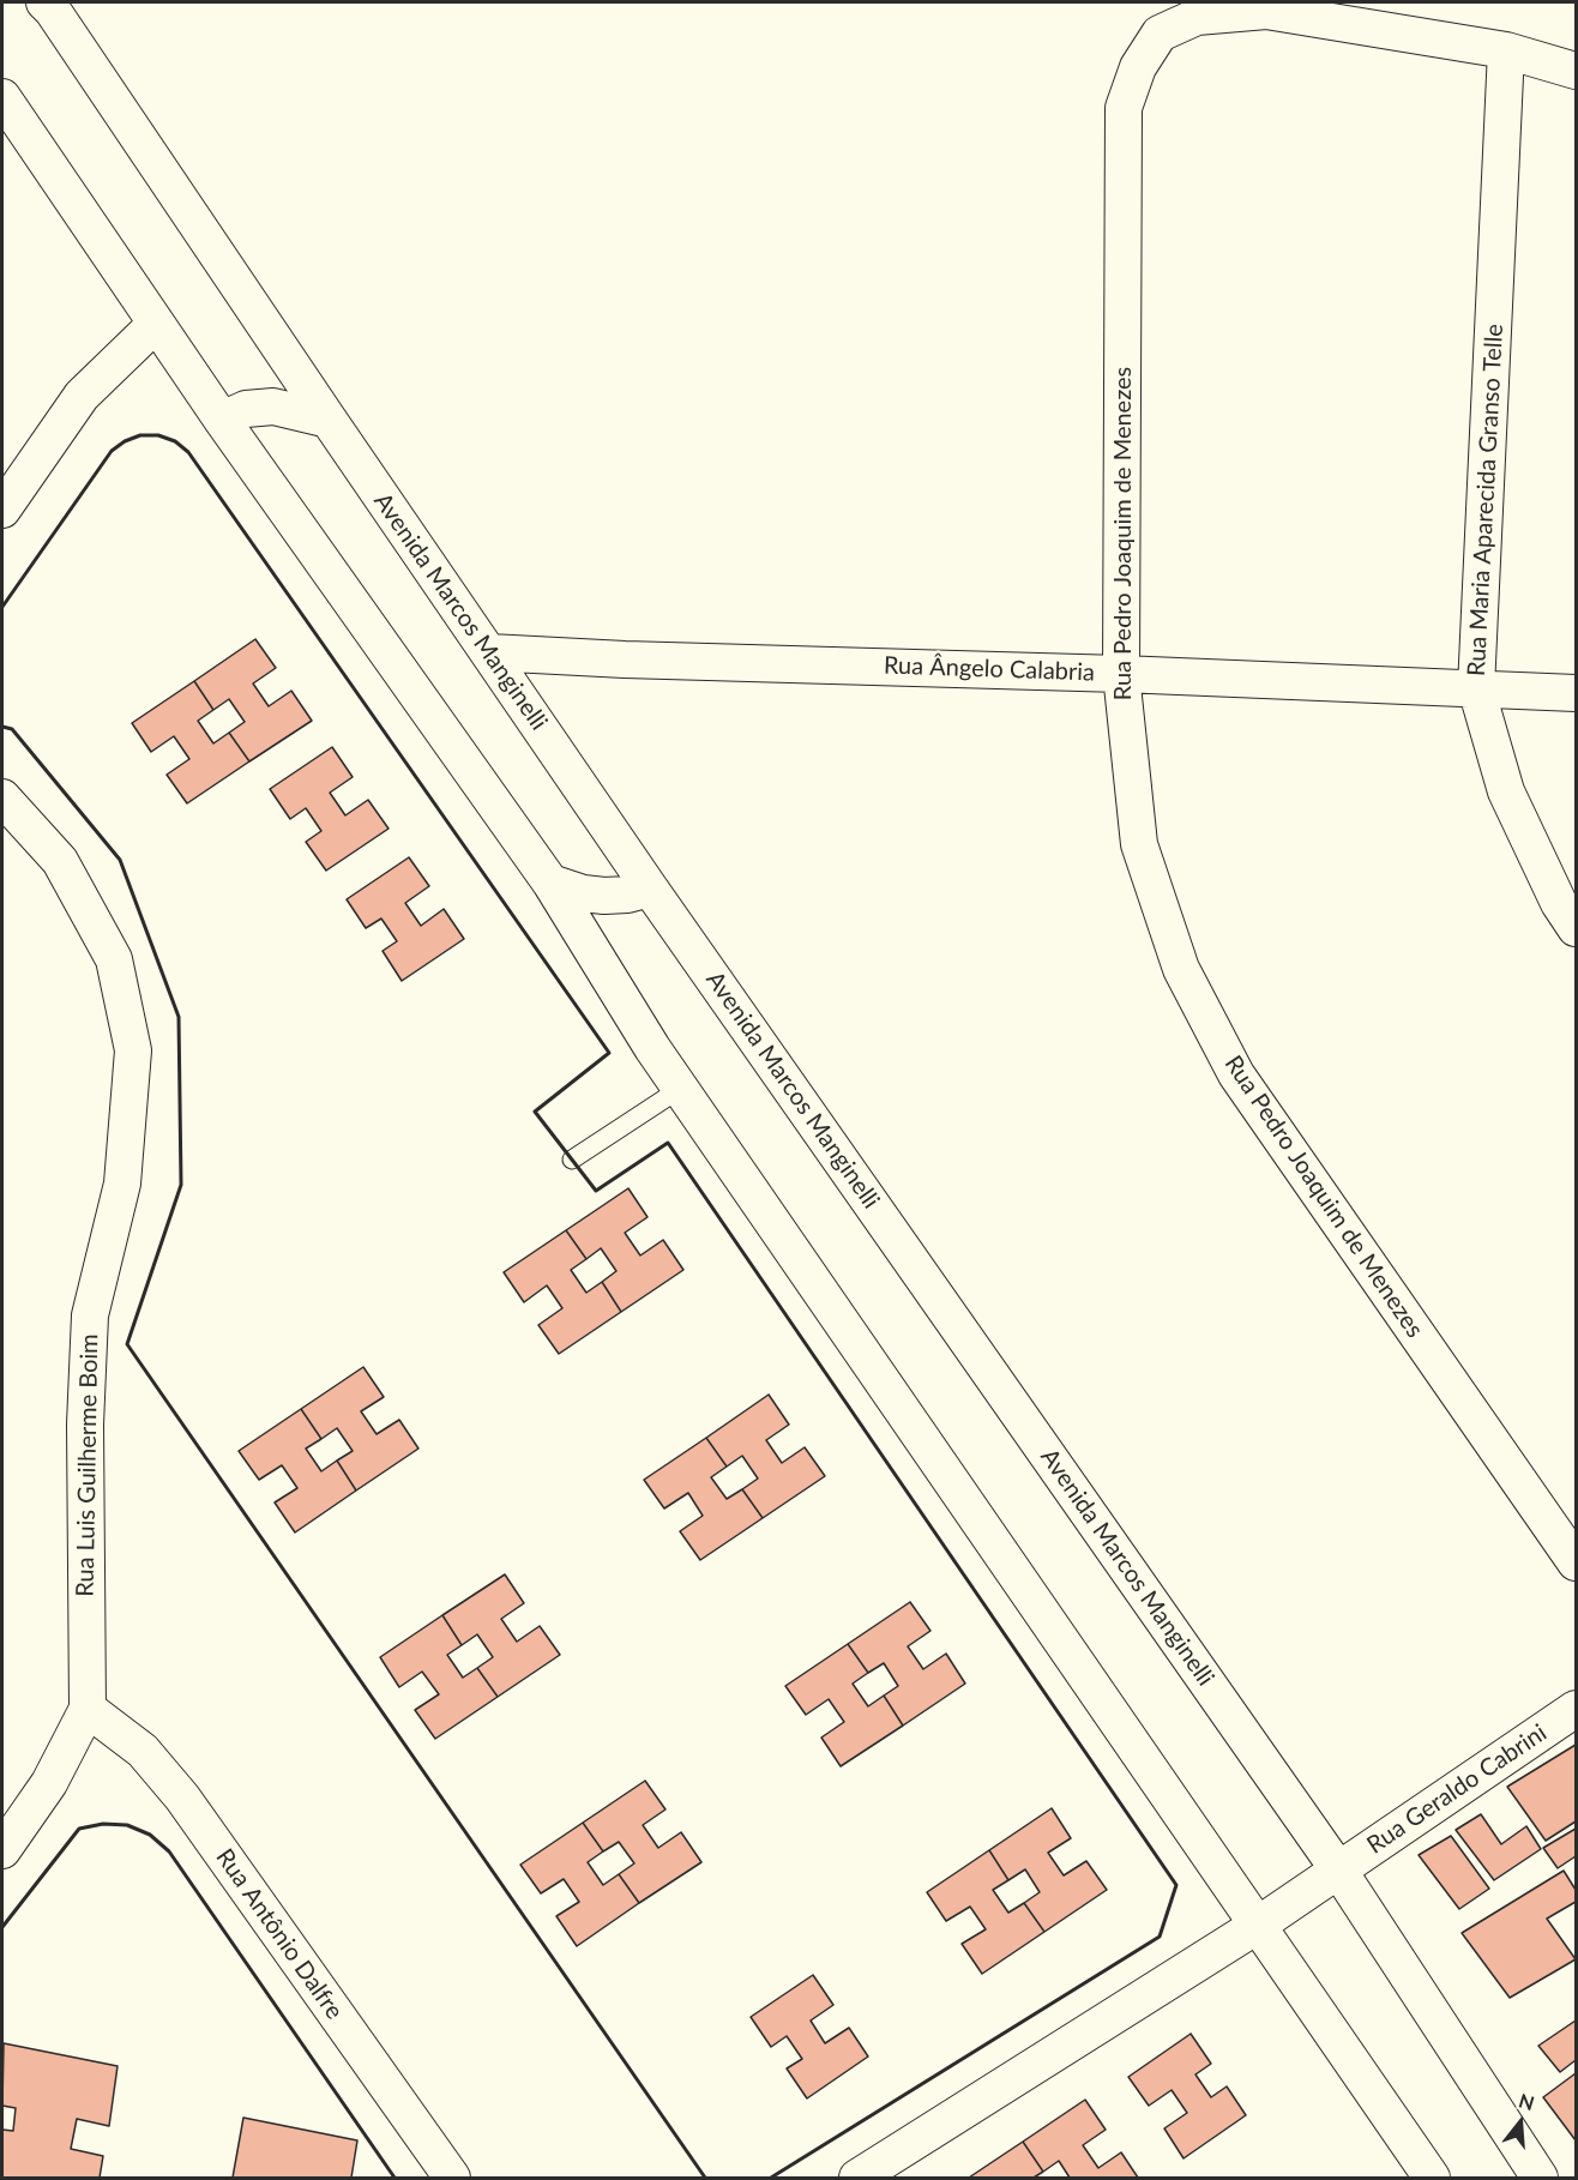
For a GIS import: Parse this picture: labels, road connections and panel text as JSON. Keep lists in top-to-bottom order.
{
  "streets": {
    "street": [
      "Rua Maria Aparecida Granso Telle",
      "Rua Pedro Joaquim de Menezes",
      "Avenida Marcos Manginelli",
      "Rua Ângelo Calabria",
      "Rua Luis Guilherme Boim",
      "Rua Geraldo Cabrini",
      "Rua Antônio Dalfre"
    ]
  },
  "crossings": [
    ["Rua Maria Aparecida Granso Telle", "Rua Pedro Joaquim de Menezes"],
    ["Rua Maria Aparecida Granso Telle", "Rua Ângelo Calabria"],
    ["Rua Pedro Joaquim de Menezes", "Rua Ângelo Calabria"],
    ["Avenida Marcos Manginelli", "Rua Ângelo Calabria"],
    ["Avenida Marcos Manginelli", "Rua Geraldo Cabrini"],
    ["Rua Luis Guilherme Boim", "Rua Antônio Dalfre"]
  ],
  "north": "top"
}
